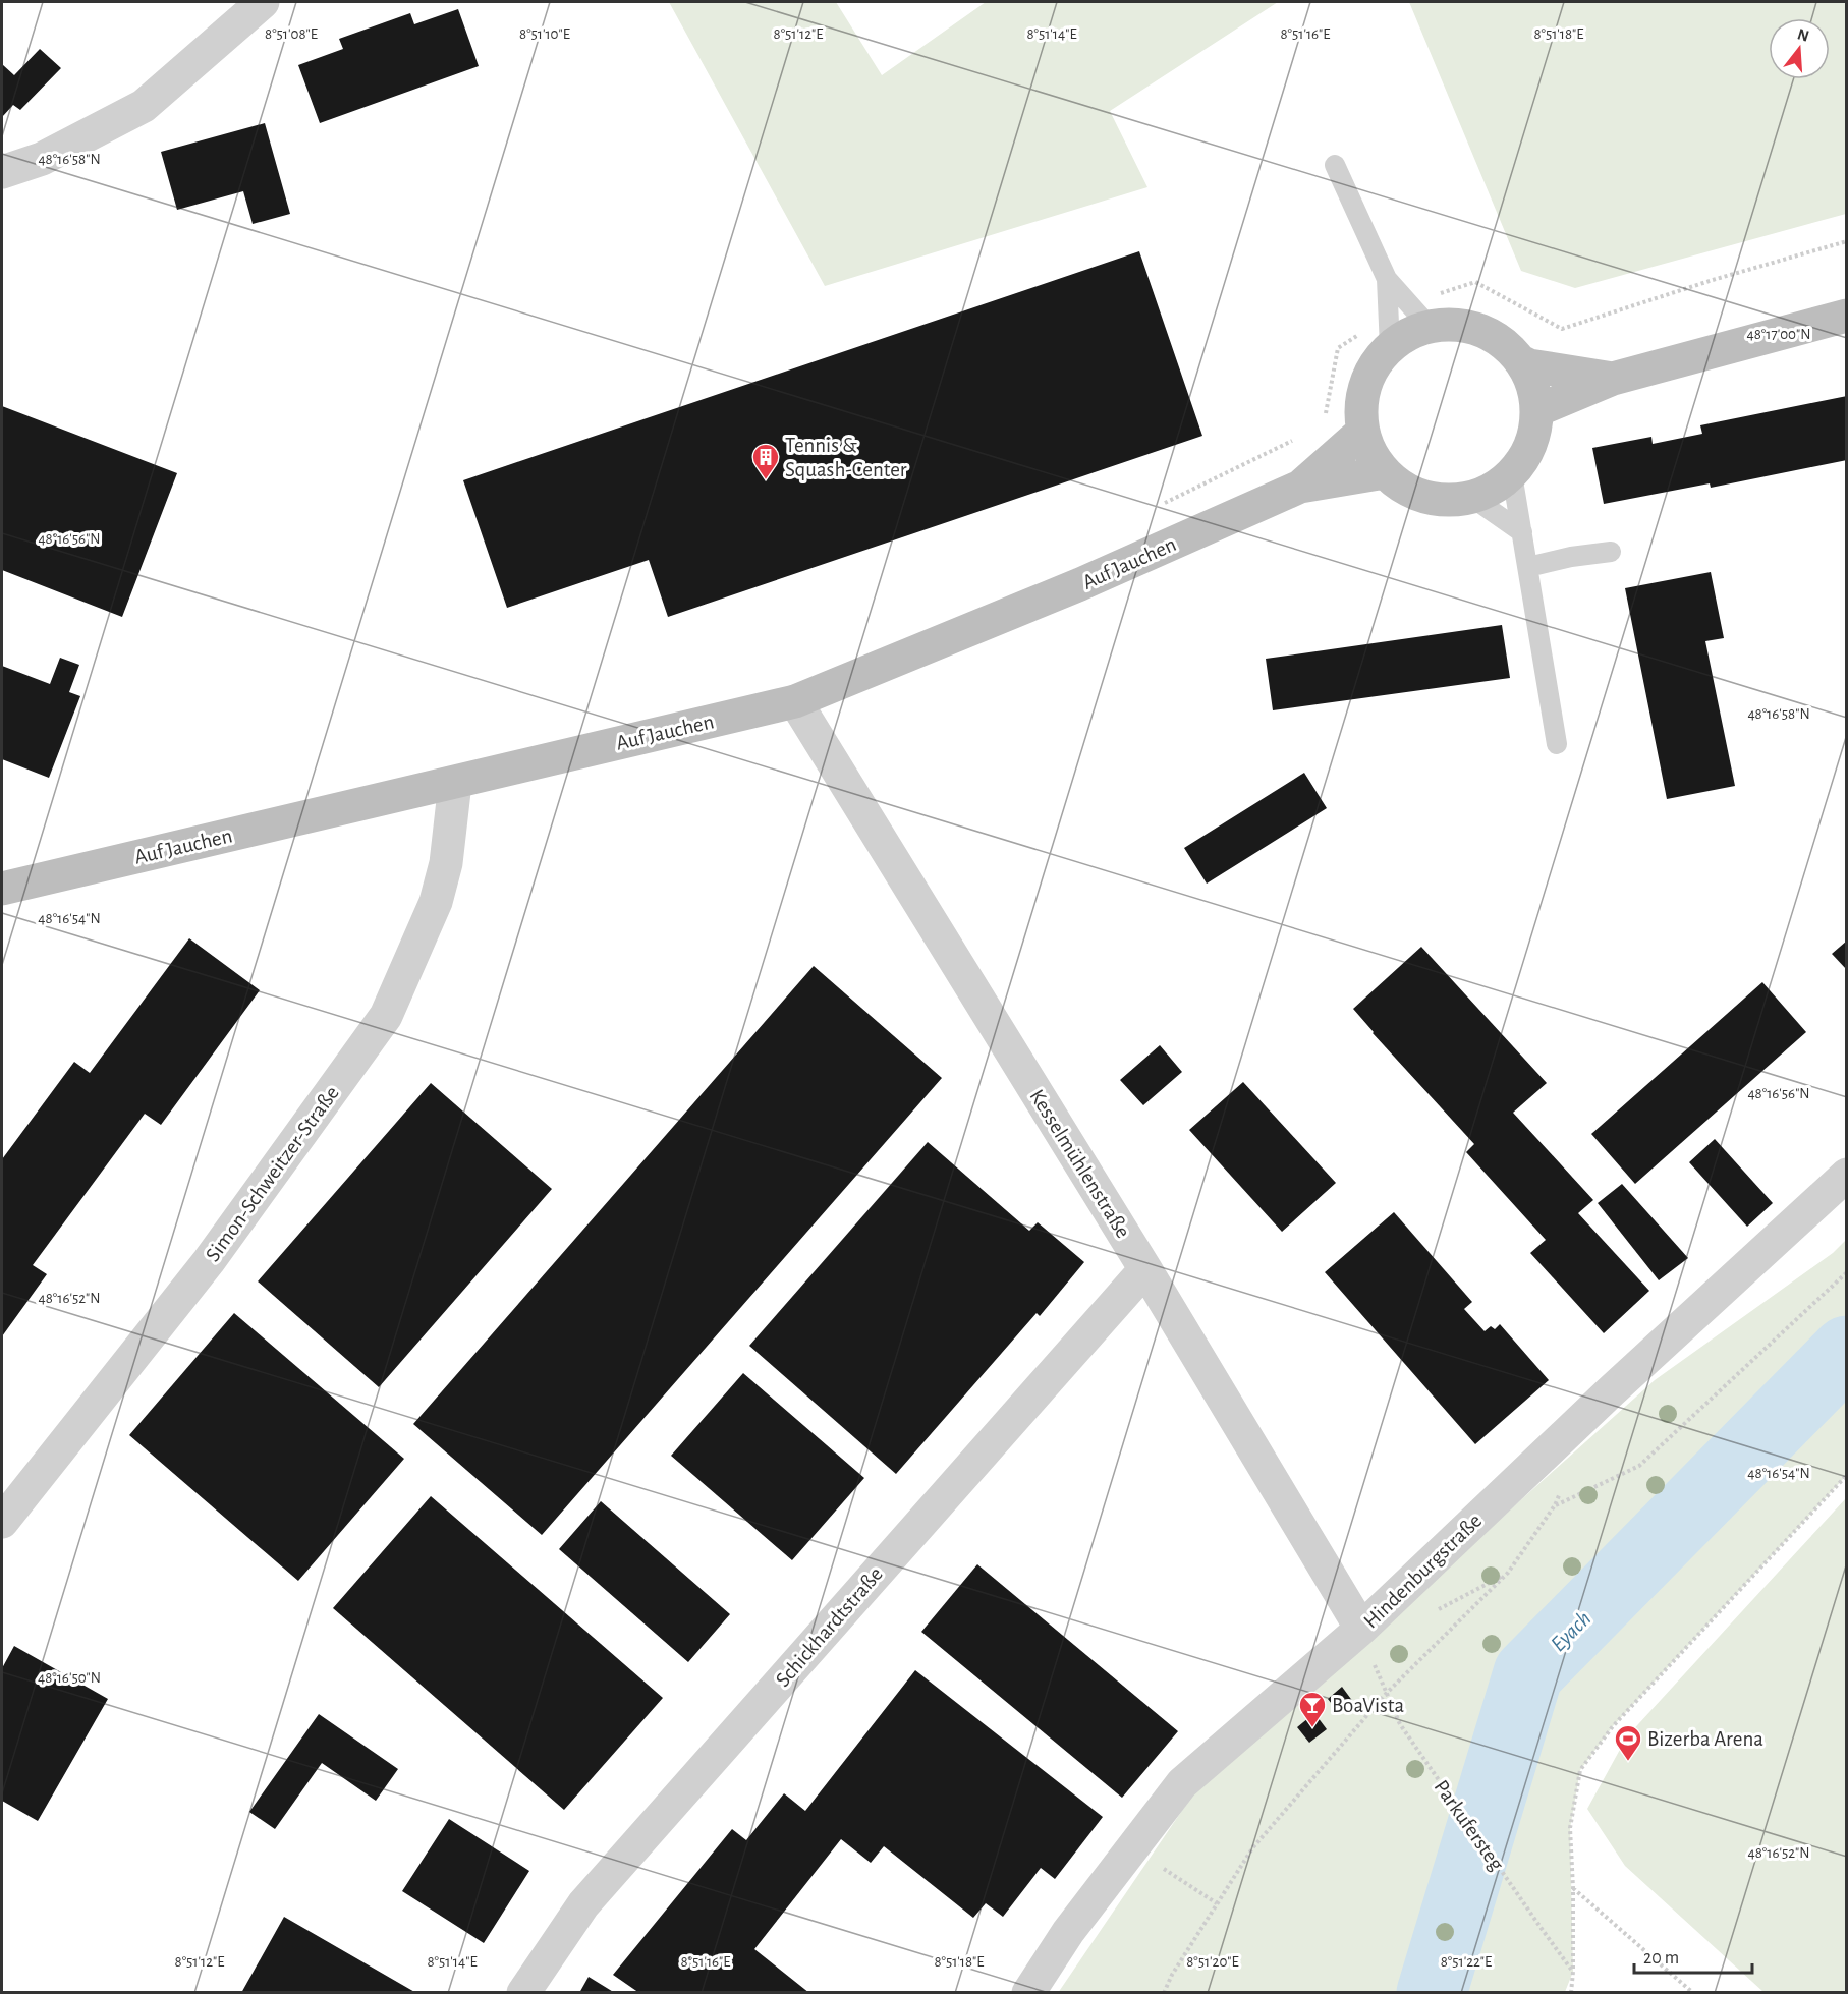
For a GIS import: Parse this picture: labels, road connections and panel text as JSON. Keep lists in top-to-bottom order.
{
  "streets": {
    "main road": ["Auf Jauchen"],
    "street": [
      "Kesselmühlenstraße",
      "Simon-Schweitzer-Straße",
      "Hindenburgstraße",
      "Schickhardtstraße"
    ],
    "path": ["Parkufersteg"]
  },
  "crossings": [
    ["Auf Jauchen", "Kesselmühlenstraße"],
    ["Auf Jauchen", "Simon-Schweitzer-Straße"],
    ["Kesselmühlenstraße", "Hindenburgstraße"],
    ["Kesselmühlenstraße", "Schickhardtstraße"]
  ],
  "water": ["Eyach"],
  "places": {
    "building": ["Tennis & Squash-Center"],
    "bar": ["BoaVista"],
    "sports": ["Bizerba Arena"]
  },
  "scale_bar": "20 m",
  "north": "top",
  "coordinates": [
    "8°51'08\"E",
    "8°51'10\"E",
    "8°51'12\"E",
    "8°51'14\"E",
    "8°51'16\"E",
    "8°51'18\"E",
    "48°16'58\"N",
    "48°17'00\"N",
    "48°16'56\"N",
    "48°16'54\"N",
    "48°16'52\"N",
    "48°16'50\"N",
    "8°51'20\"E",
    "8°51'22\"E"
  ]
}
